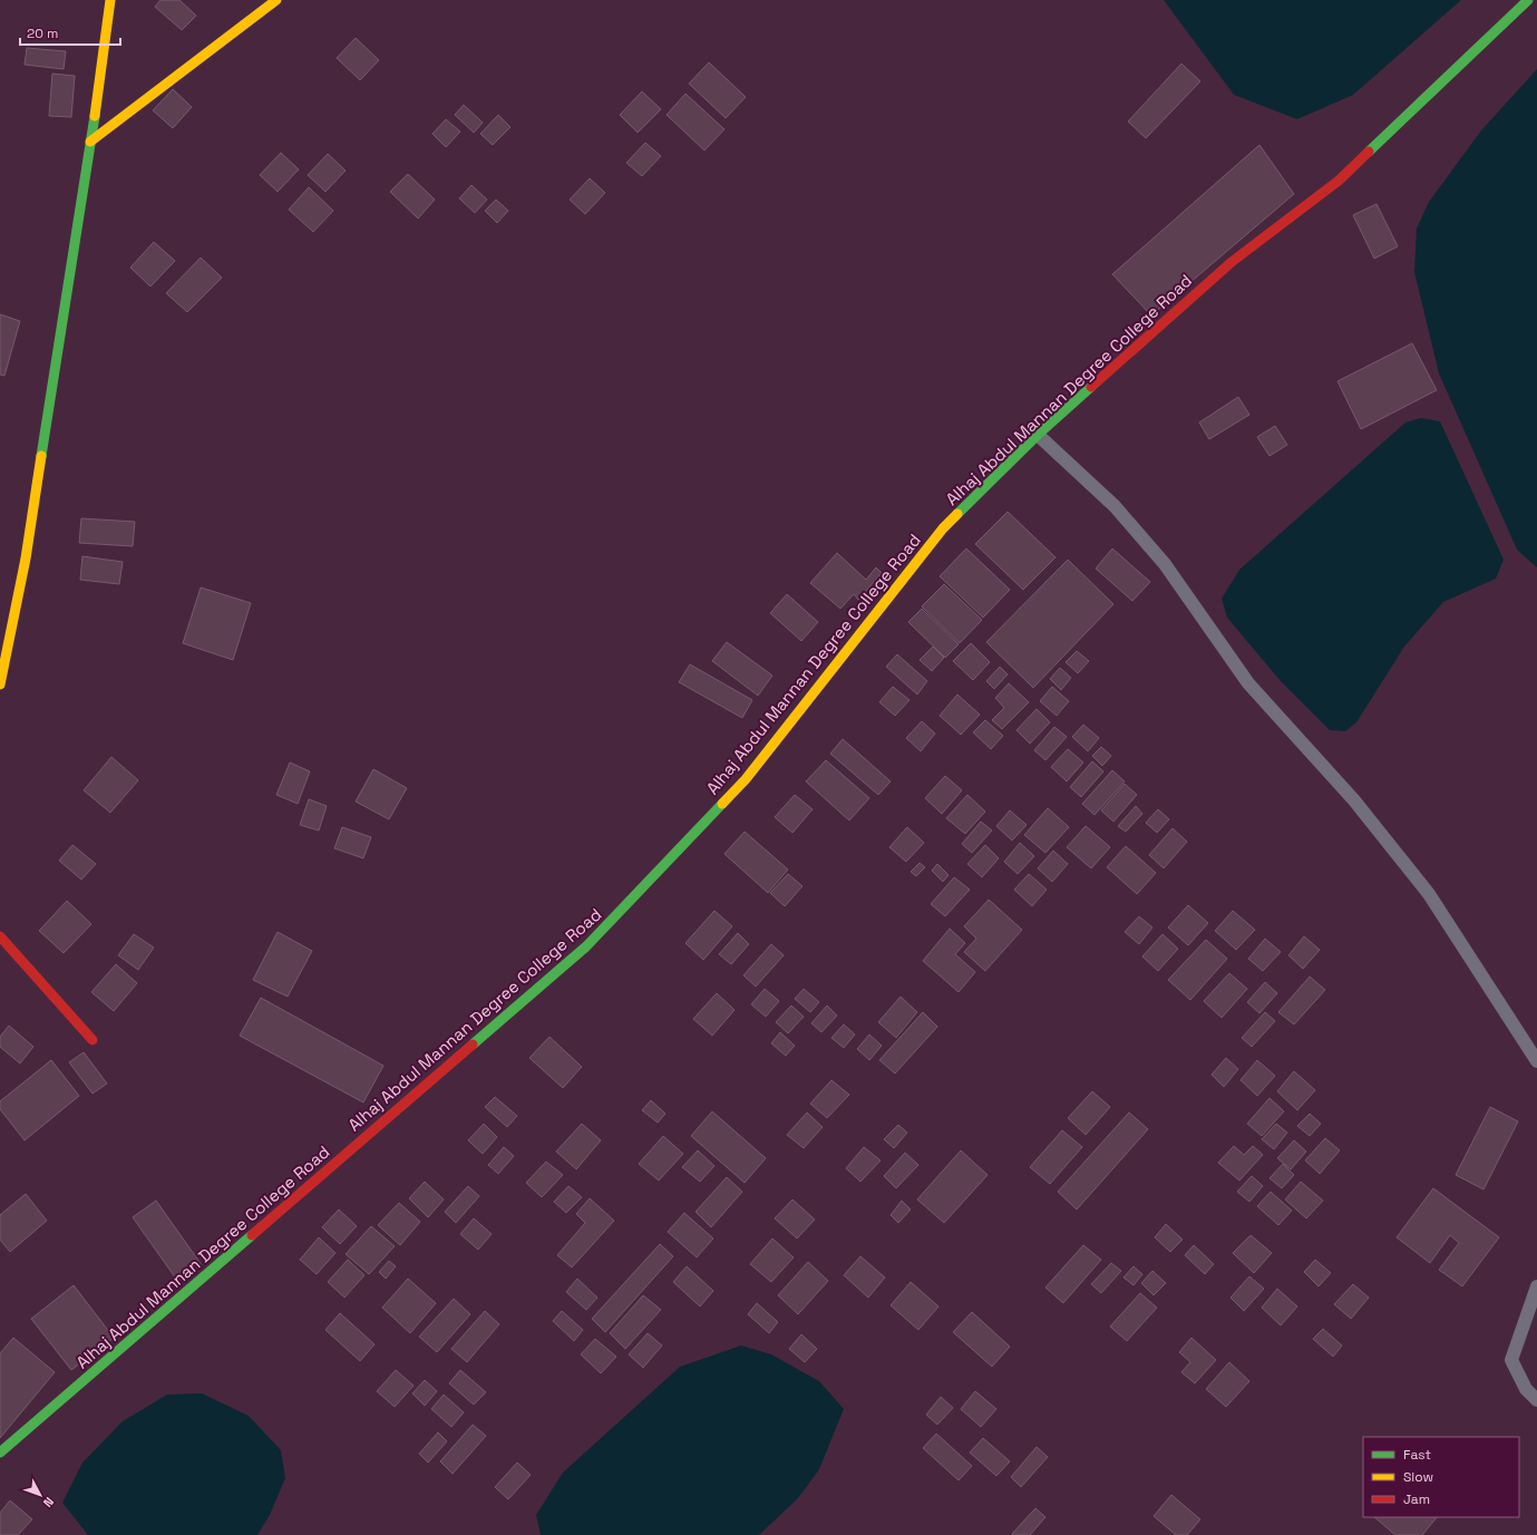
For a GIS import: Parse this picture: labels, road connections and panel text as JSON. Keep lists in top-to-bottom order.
{
  "streets": {
    "street": ["Alhaj Abdul Mannan Degree College Road"]
  },
  "legend": ["Fast", "Slow", "Jam"],
  "scale_bar": "20 m",
  "north": "bottom right"
}
